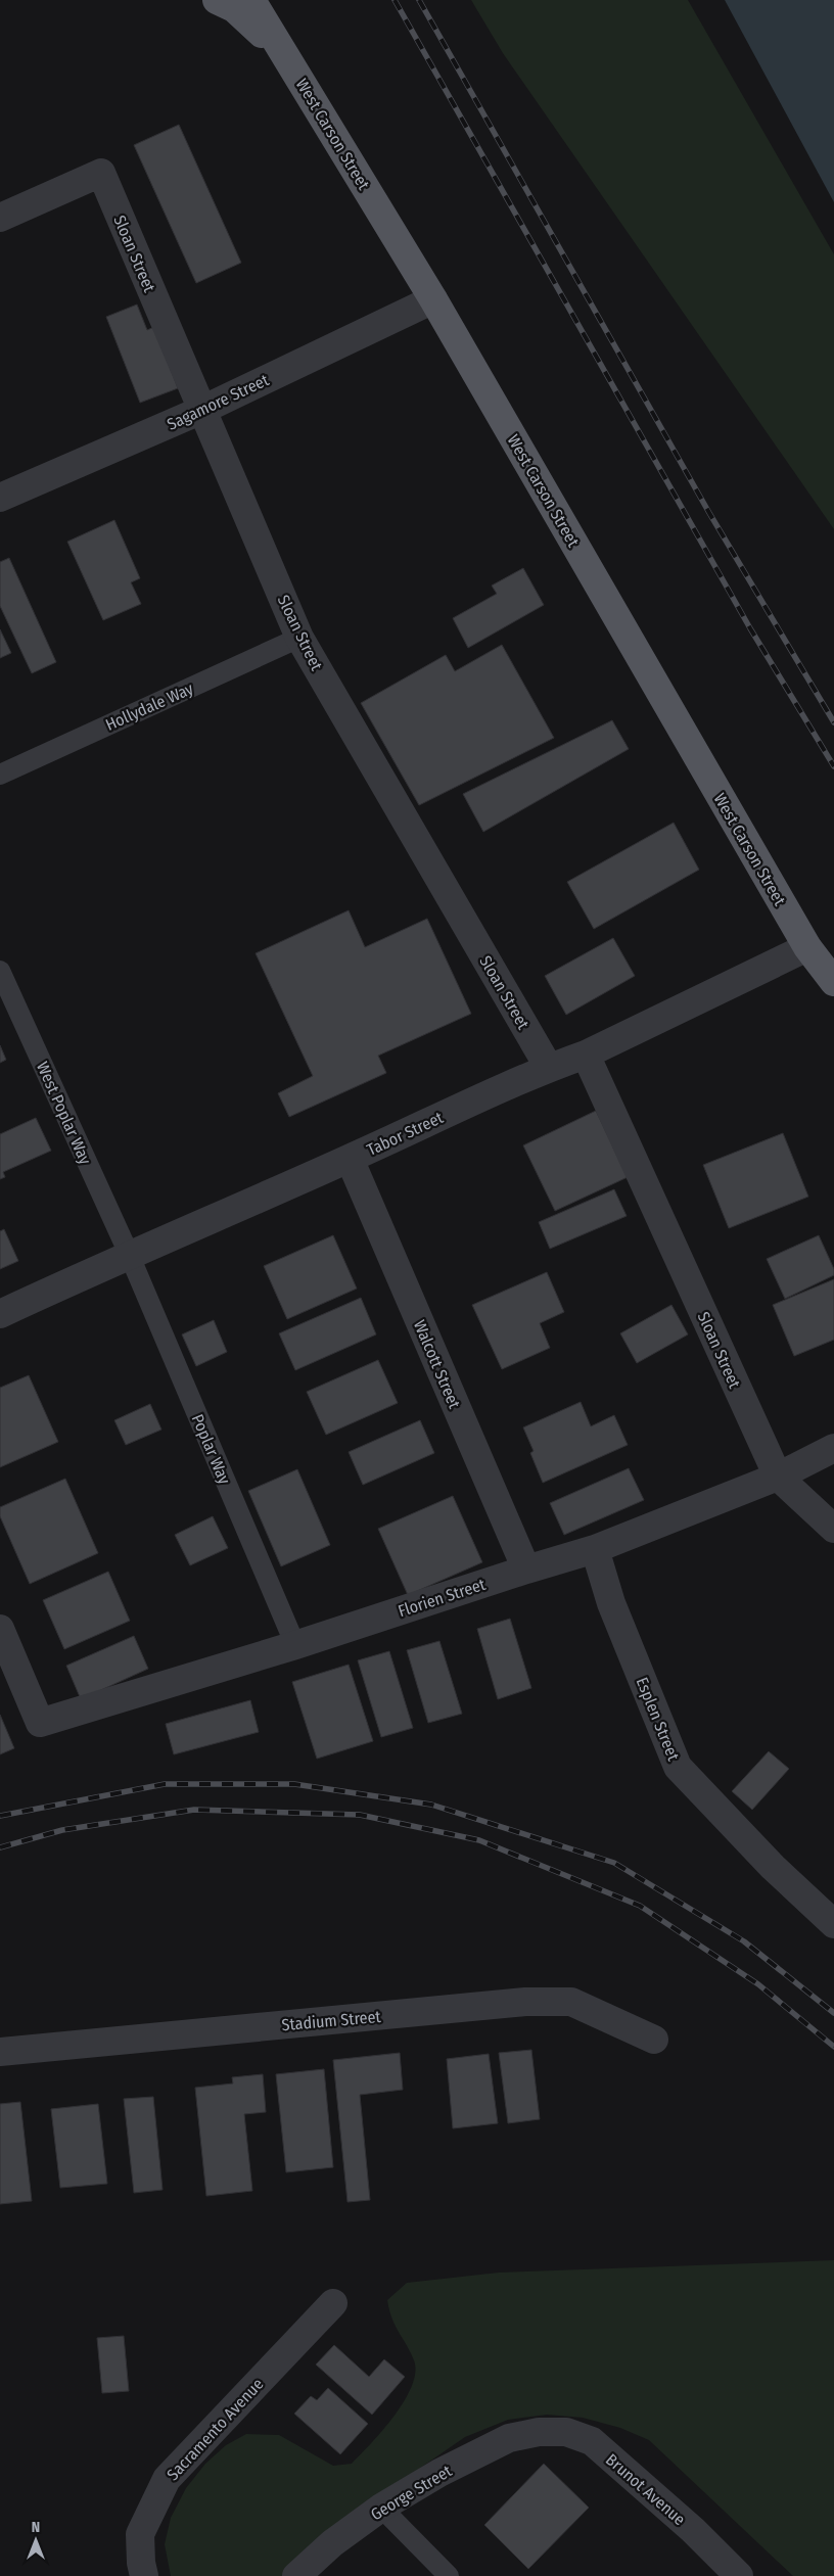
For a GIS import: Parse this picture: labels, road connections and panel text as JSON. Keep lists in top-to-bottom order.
{
  "streets": {
    "main road": ["West Carson Street"],
    "street": [
      "Sloan Street",
      "Sagamore Street",
      "Tabor Street",
      "Walcott Street",
      "Florien Street",
      "Esplen Street",
      "Stadium Street",
      "Sacramento Avenue",
      "Brunot Avenue",
      "George Street"
    ],
    "lane": ["Hollydale Way", "West Poplar Way", "Poplar Way"]
  },
  "crossings": [
    ["West Carson Street", "Sagamore Street"],
    ["West Carson Street", "Tabor Street"],
    ["Sloan Street", "Sagamore Street"],
    ["Sloan Street", "Hollydale Way"],
    ["Sloan Street", "Tabor Street"],
    ["Sloan Street", "Florien Street"],
    ["West Poplar Way", "Tabor Street"],
    ["West Poplar Way", "Poplar Way"],
    ["Tabor Street", "Walcott Street"],
    ["Tabor Street", "Poplar Way"],
    ["Walcott Street", "Florien Street"],
    ["Poplar Way", "Florien Street"],
    ["Florien Street", "Esplen Street"],
    ["Brunot Avenue", "George Street"]
  ],
  "north": "top"
}
